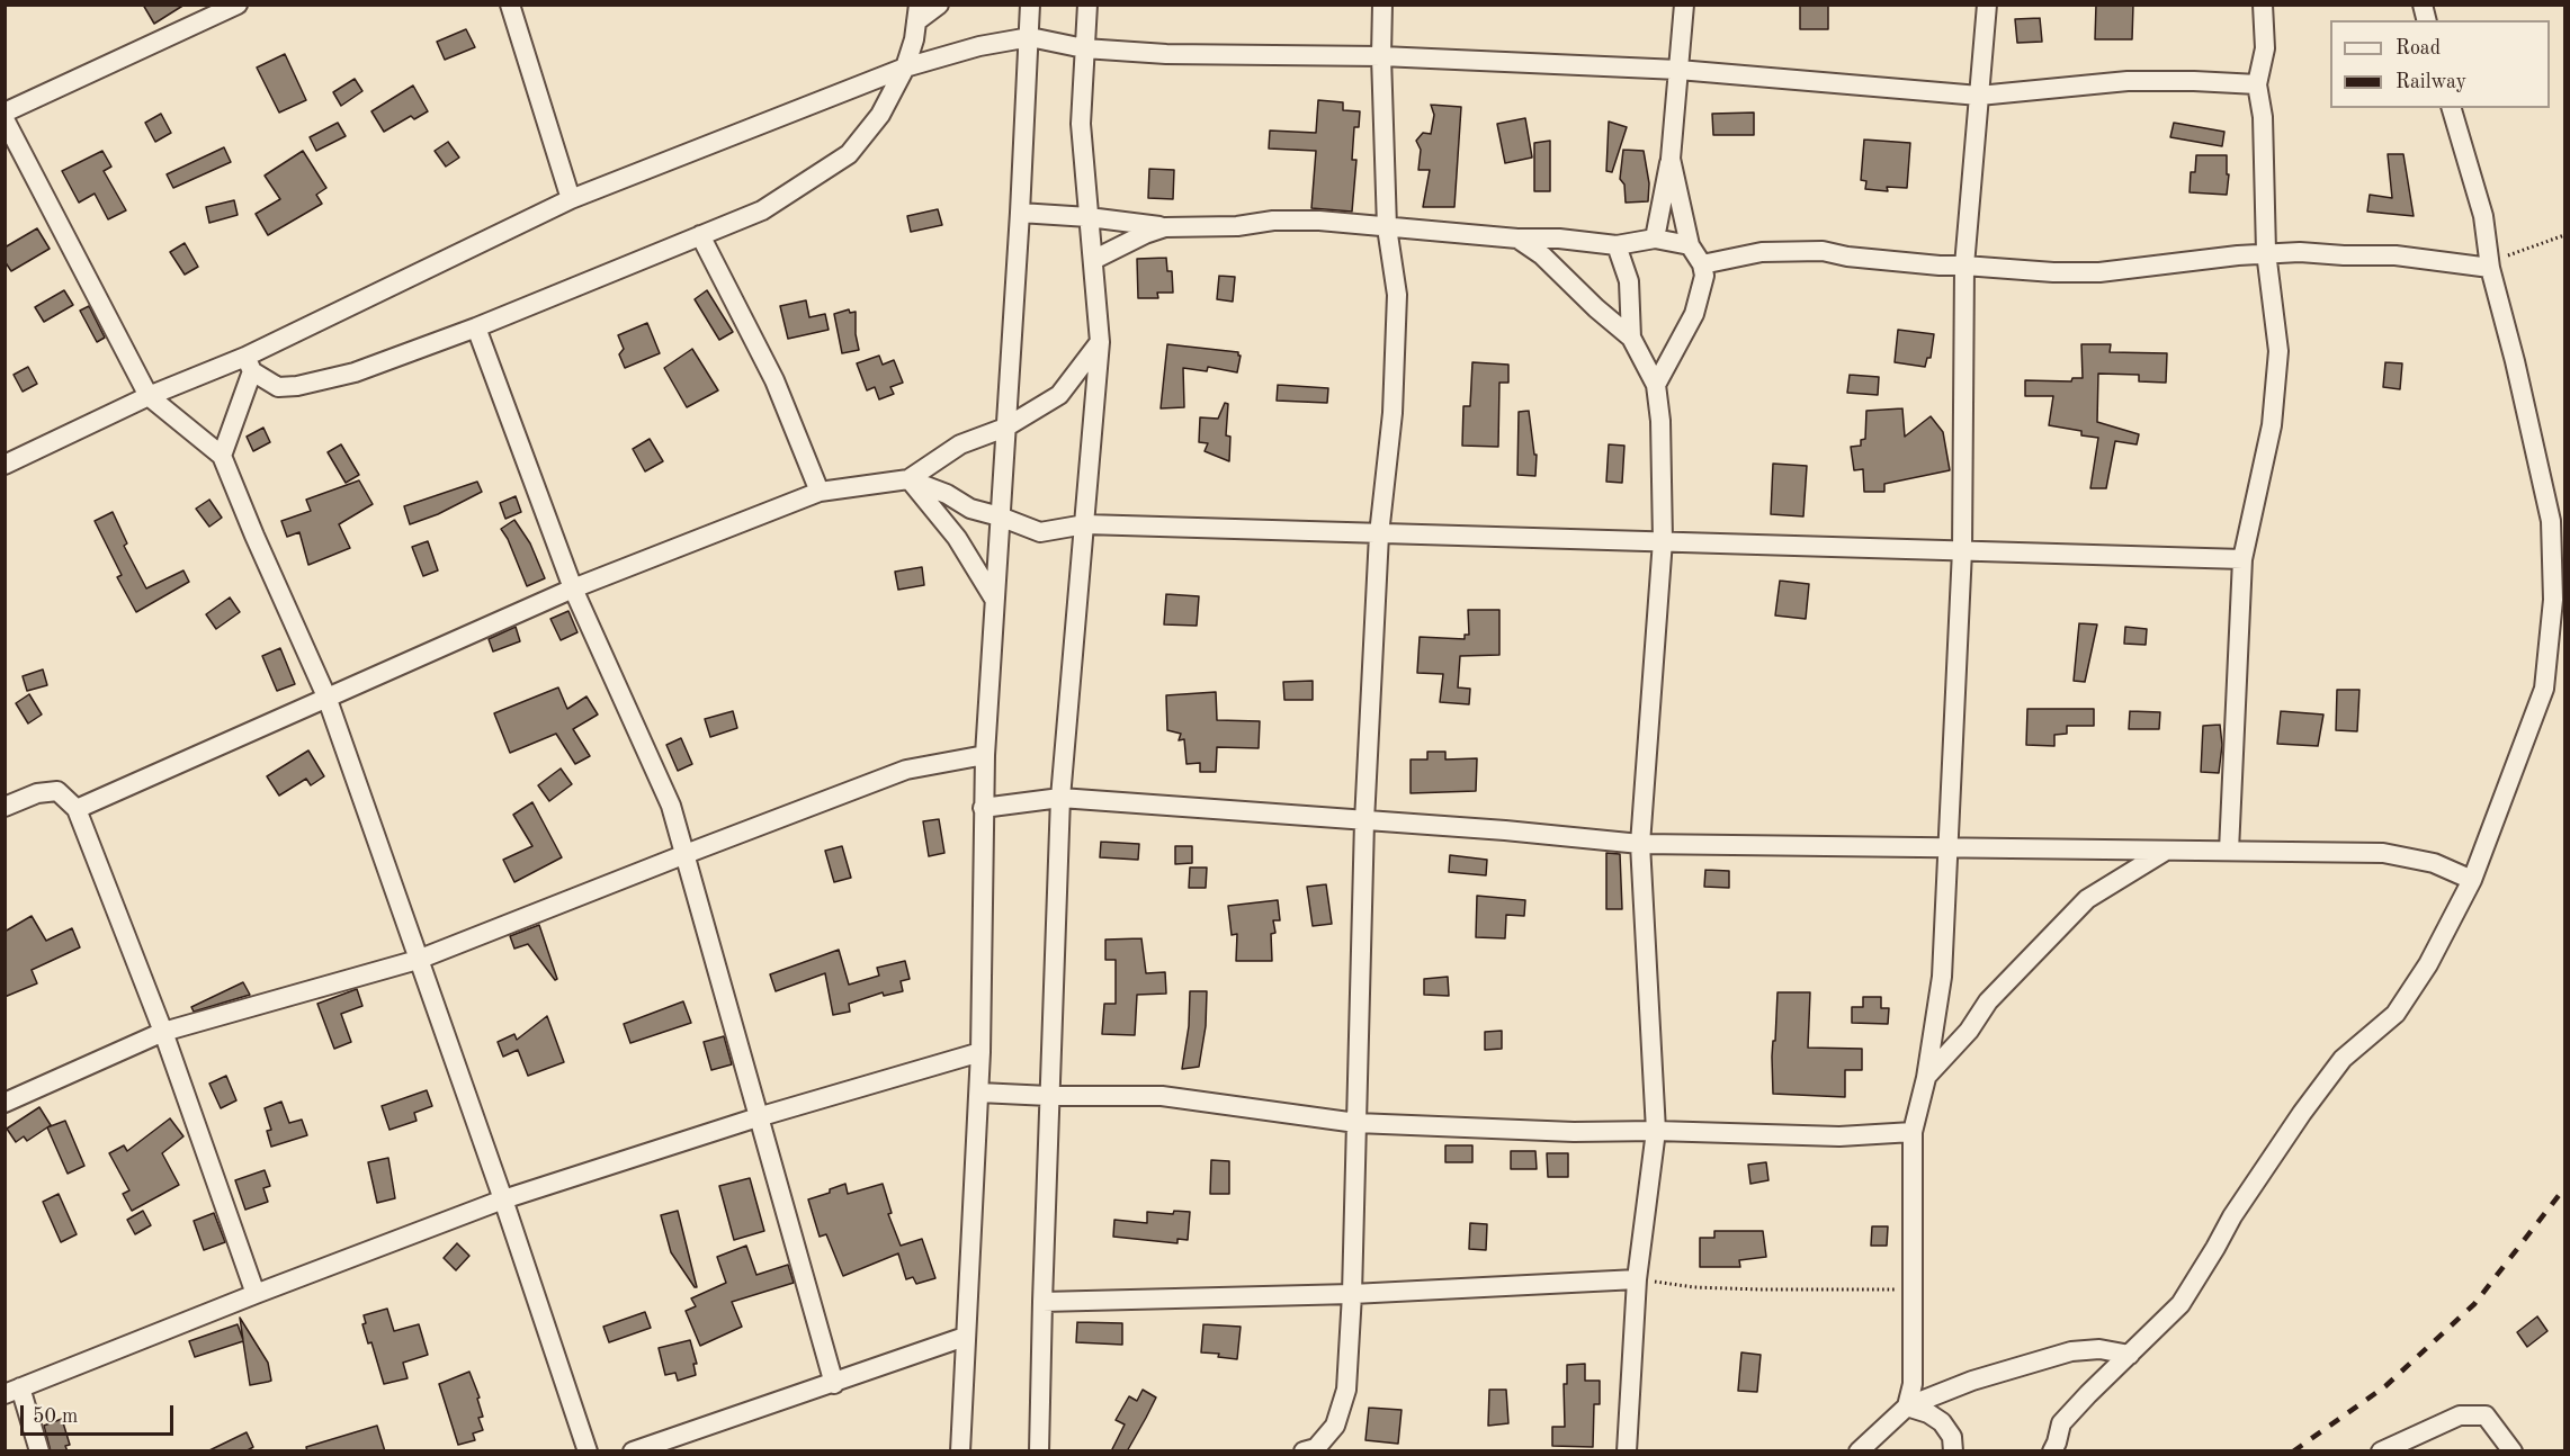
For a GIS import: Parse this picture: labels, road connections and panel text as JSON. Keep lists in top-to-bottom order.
{
  "legend": ["Road", "Railway"],
  "scale_bar": "50 m"
}
